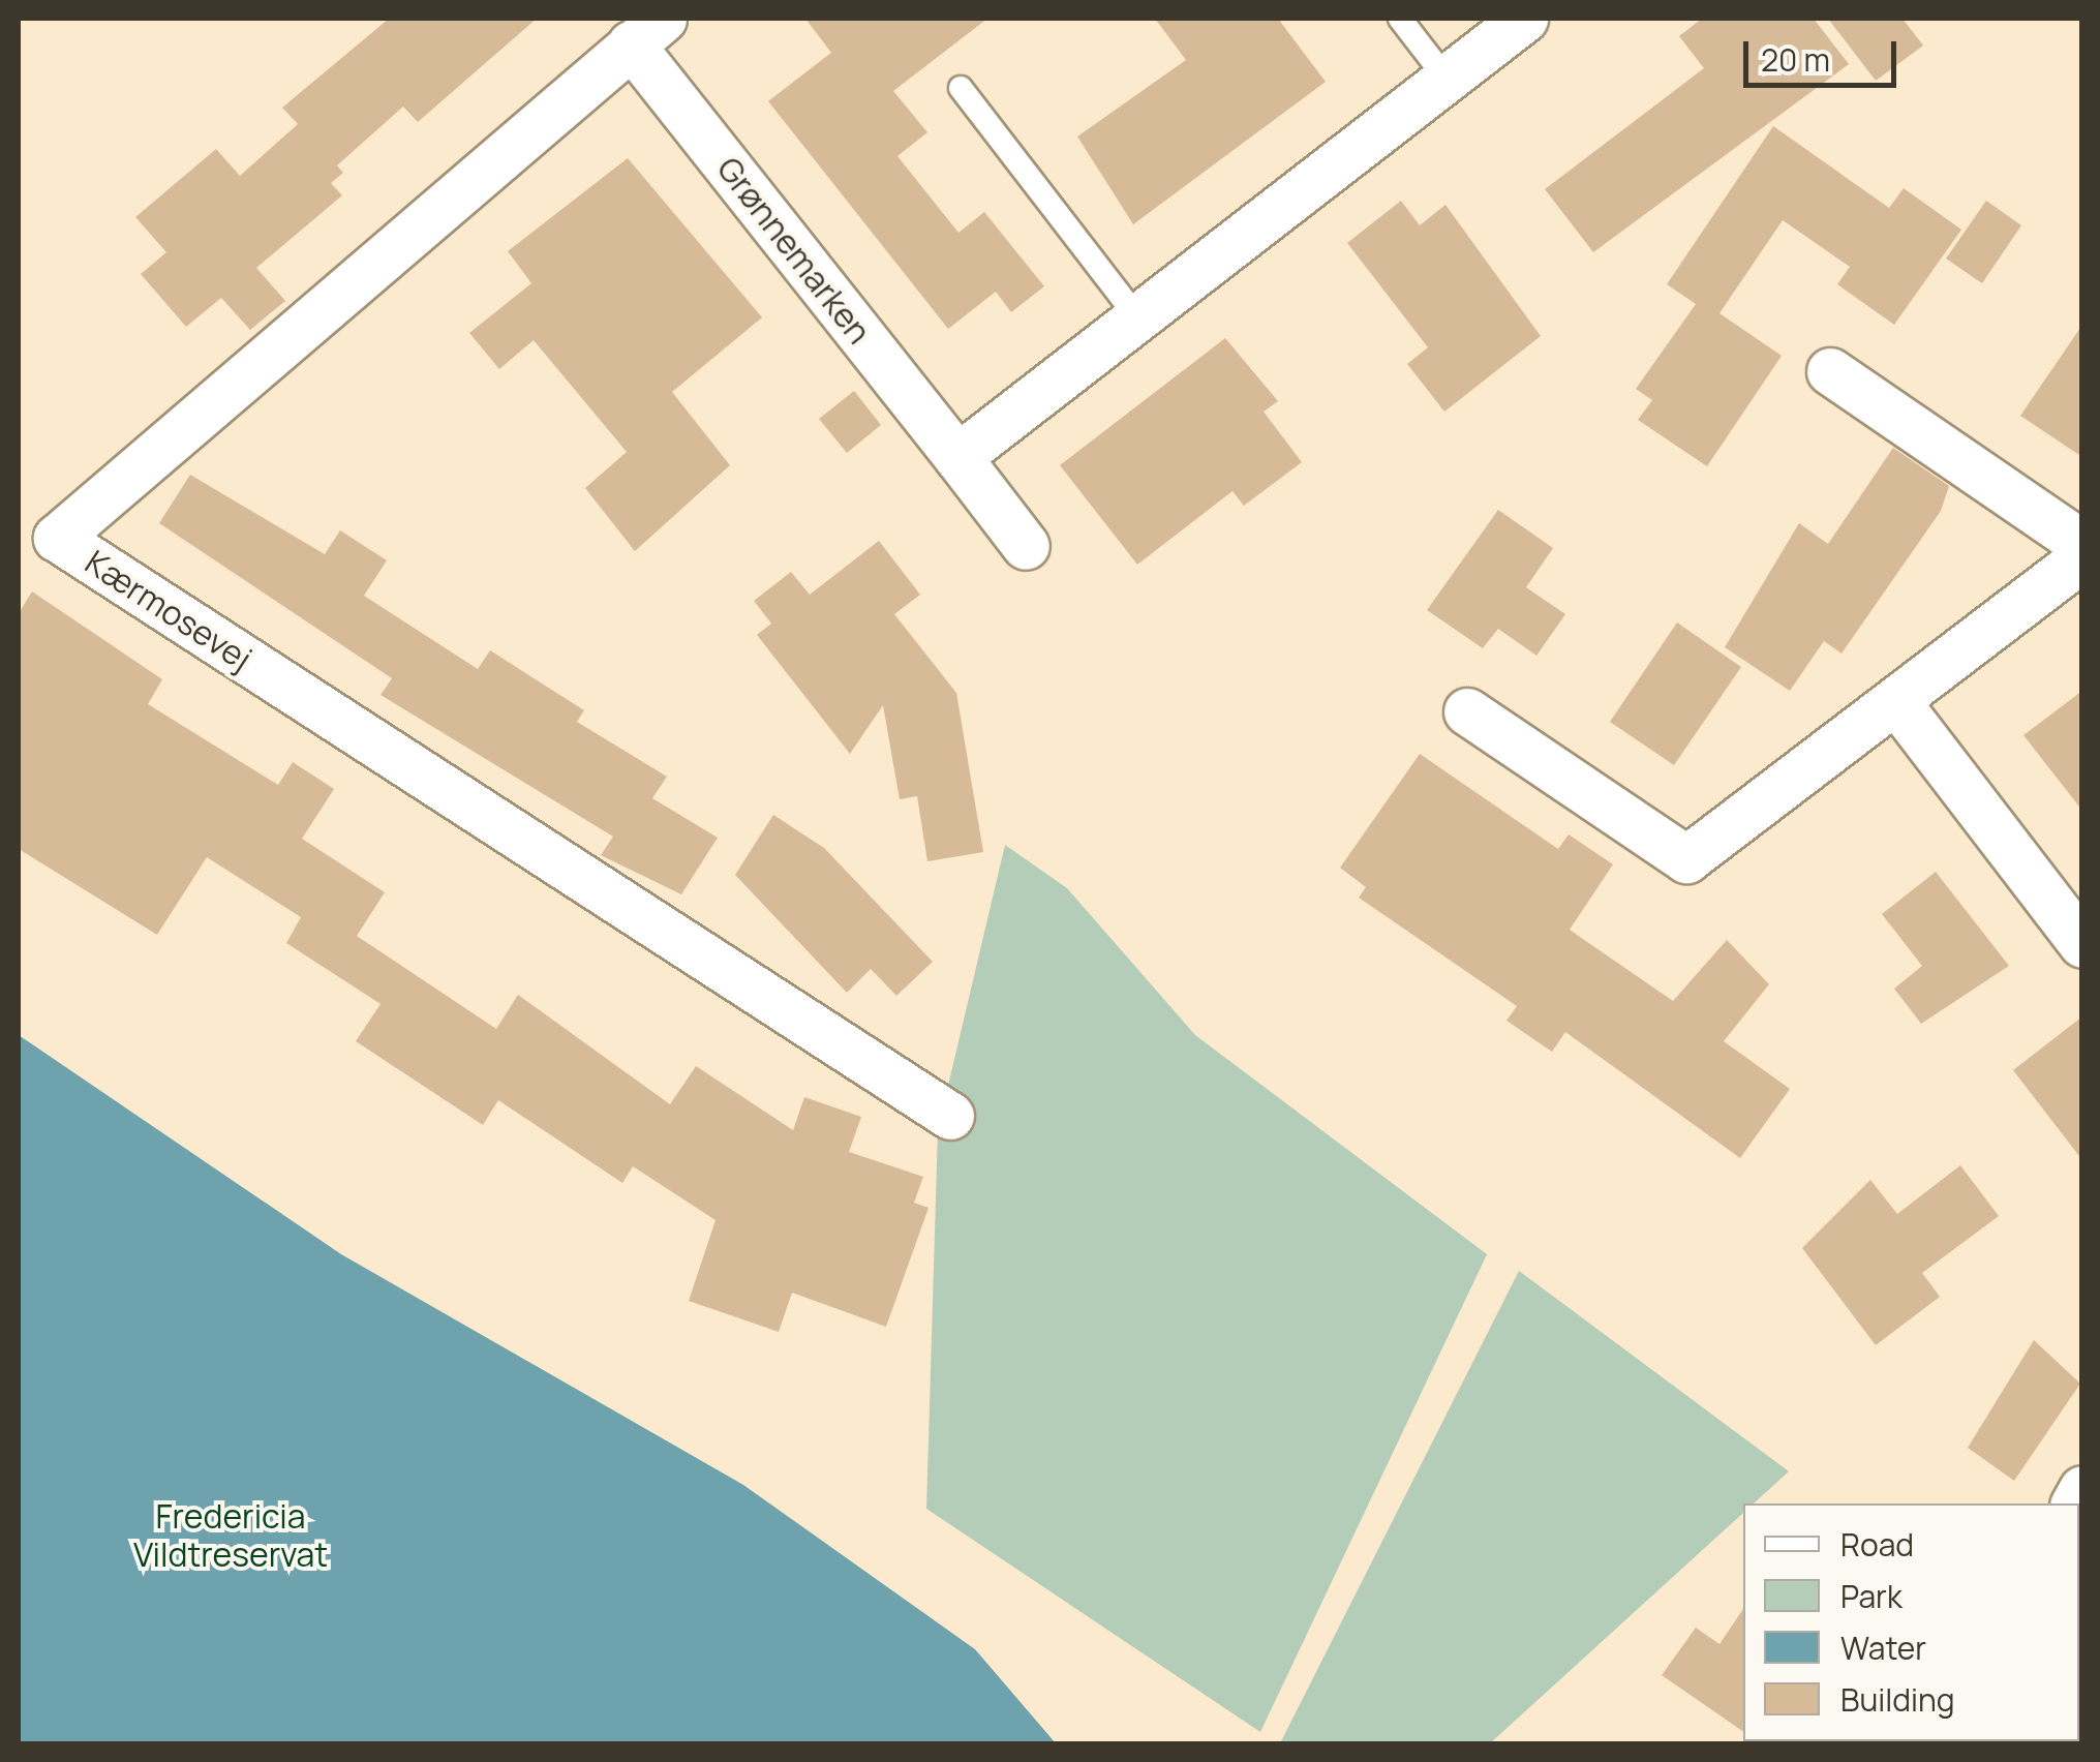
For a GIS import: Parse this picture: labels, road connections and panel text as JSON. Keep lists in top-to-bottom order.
{
  "streets": {
    "street": ["Grønnemarken", "Kærmosevej"]
  },
  "crossings": [
    ["Grønnemarken", "Kærmosevej"]
  ],
  "parks": ["Fredericia Vildtreservat"],
  "legend": [
    "Road",
    "Park",
    "Water",
    "Building"
  ],
  "scale_bar": "20 m"
}
